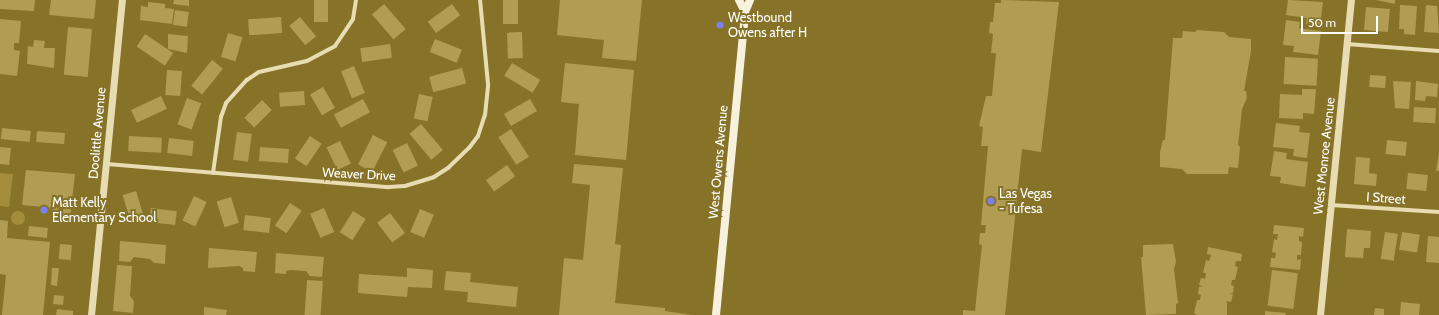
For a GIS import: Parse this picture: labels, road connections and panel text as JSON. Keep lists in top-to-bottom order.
{
  "streets": {
    "main road": ["West Owens Avenue"],
    "street": [
      "Doolittle Avenue",
      "West Monroe Avenue",
      "Weaver Drive",
      "I Street"
    ]
  },
  "crossings": [
    ["Doolittle Avenue", "Weaver Drive"],
    ["West Monroe Avenue", "I Street"]
  ],
  "places": ["Westbound Owens after H", "Las Vegas - Tufesa", "Matt Kelly Elementary School"],
  "scale_bar": "50 m"
}
